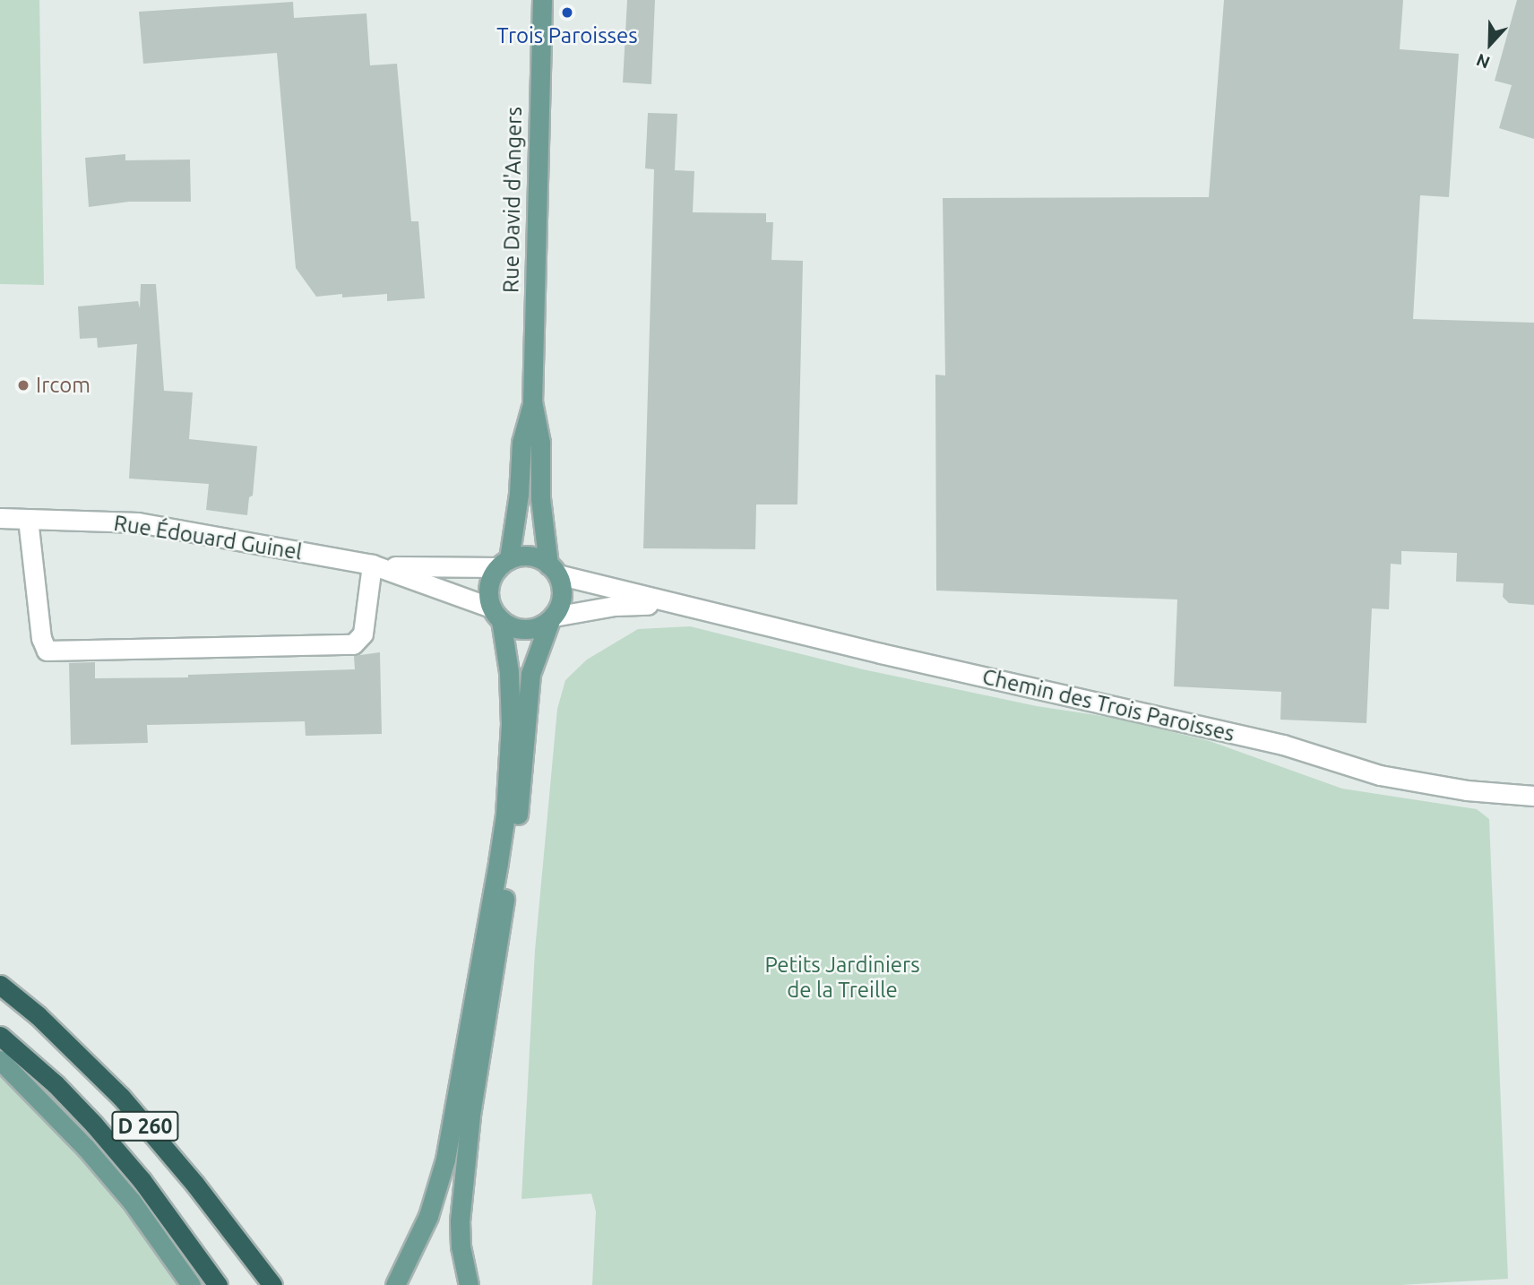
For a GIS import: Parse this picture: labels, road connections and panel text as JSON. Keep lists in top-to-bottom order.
{
  "streets": {
    "highway": ["D 260"],
    "main road": ["Rue David d'Angers"],
    "street": ["Rue Édouard Guinel", "Chemin des Trois Paroisses"]
  },
  "crossings": [
    ["Rue David d'Angers", "Rue Édouard Guinel"],
    ["Rue David d'Angers", "Chemin des Trois Paroisses"],
    ["Rue Édouard Guinel", "Chemin des Trois Paroisses"]
  ],
  "parks": ["Petits Jardiniers de la Treille"],
  "places": ["Trois Paroisses", "Ircom"],
  "north": "bottom"
}
